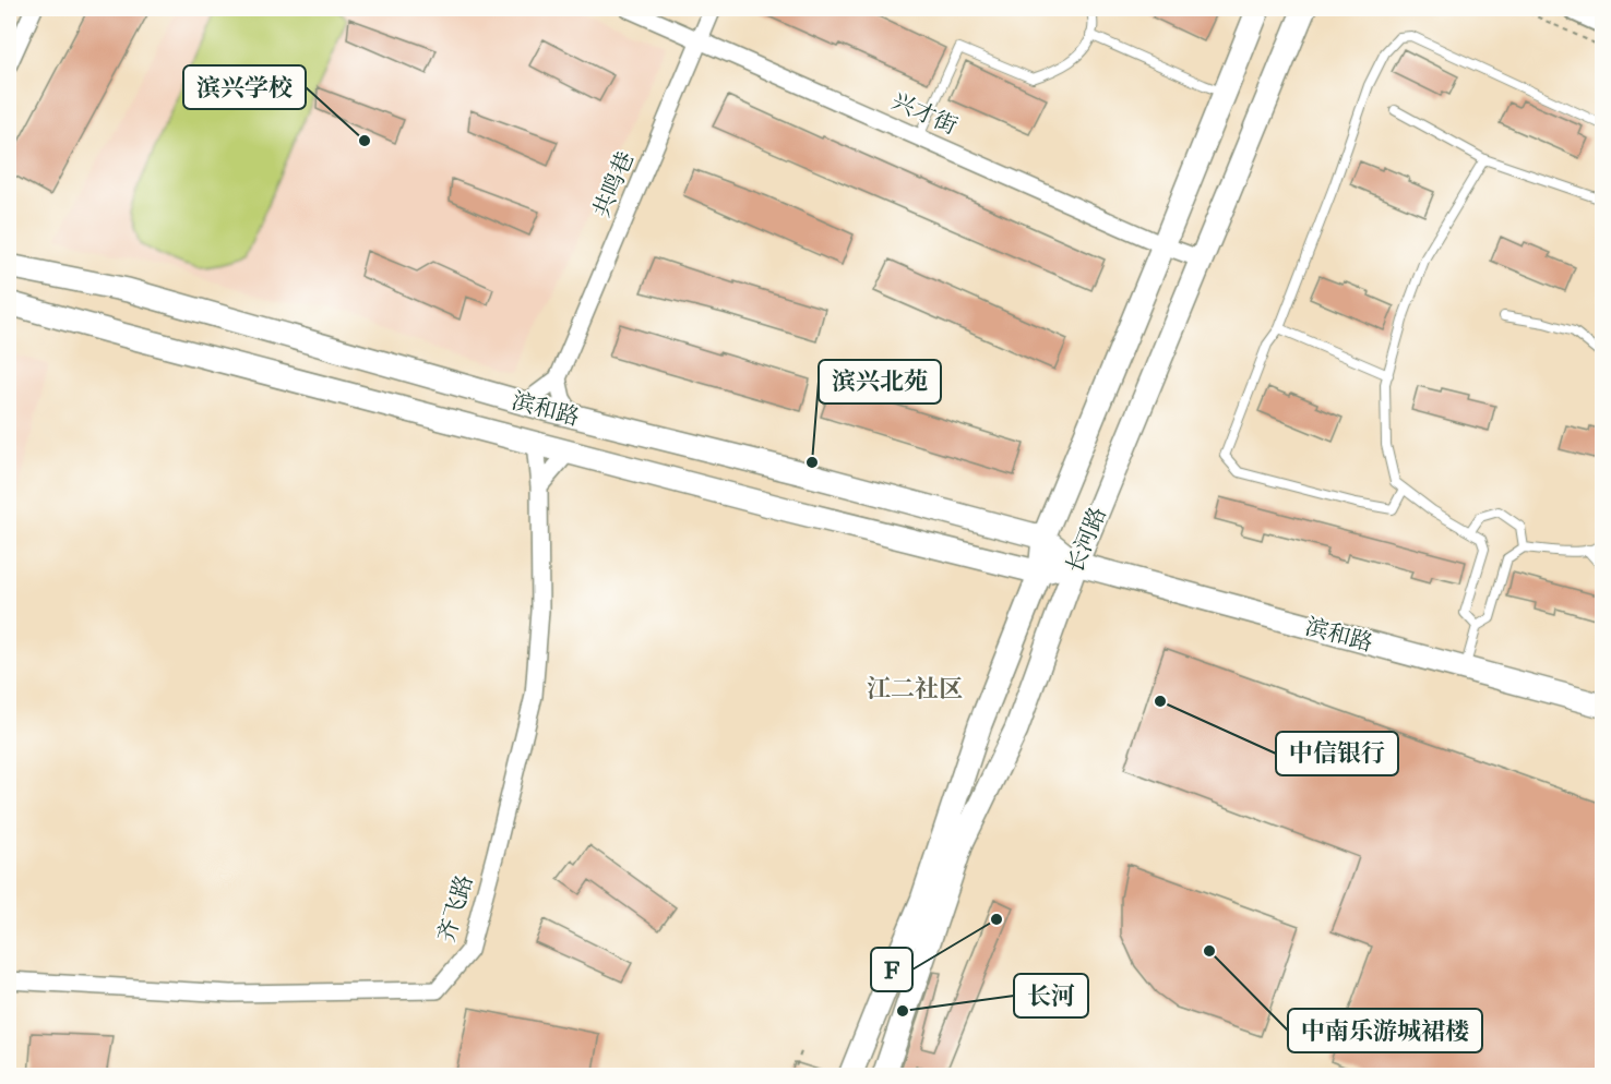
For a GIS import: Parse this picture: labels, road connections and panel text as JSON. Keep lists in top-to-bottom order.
{
  "streets": {
    "main road": ["滨和路", "长河路"],
    "street": ["兴才街", "共鸣巷", "齐飞路"]
  },
  "crossings": [
    ["兴才街", "共鸣巷"],
    ["兴才街", "长河路"],
    ["滨和路", "长河路"],
    ["滨和路", "齐飞路"]
  ],
  "districts": ["江二社区"],
  "places": [
    "滨兴学校",
    "滨兴北苑",
    "中信银行",
    "F",
    "中南乐游城裙楼",
    "长河"
  ]
}
